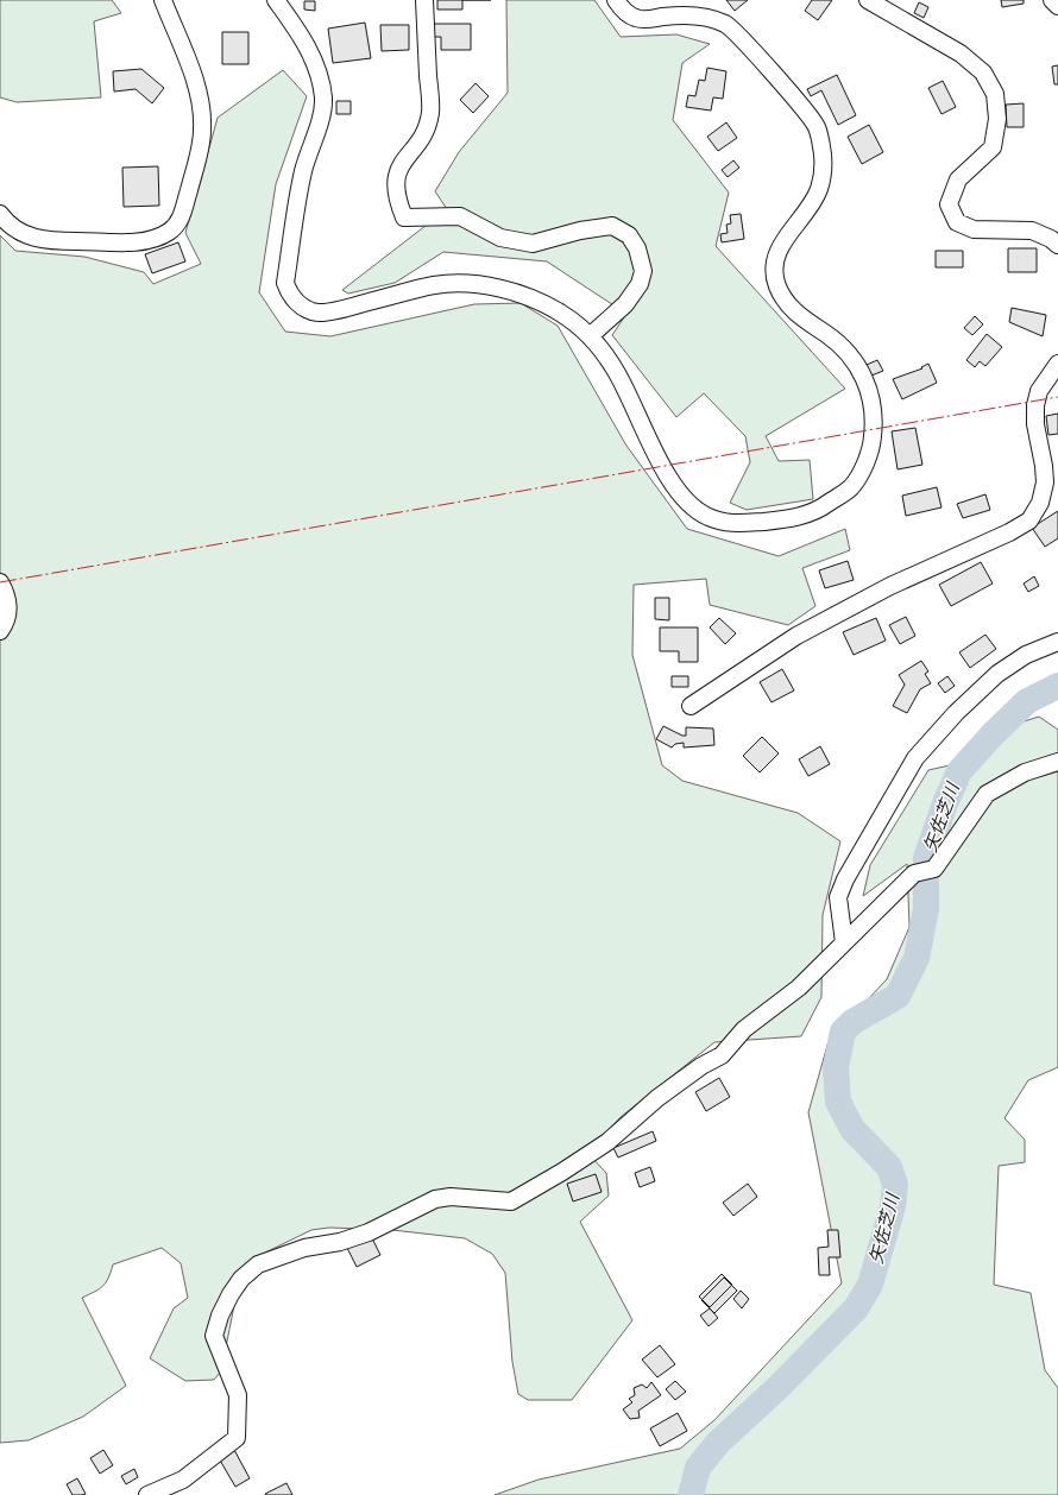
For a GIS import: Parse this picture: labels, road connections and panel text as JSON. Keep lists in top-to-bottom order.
{
  "water": ["矢佐芝川"]
}
